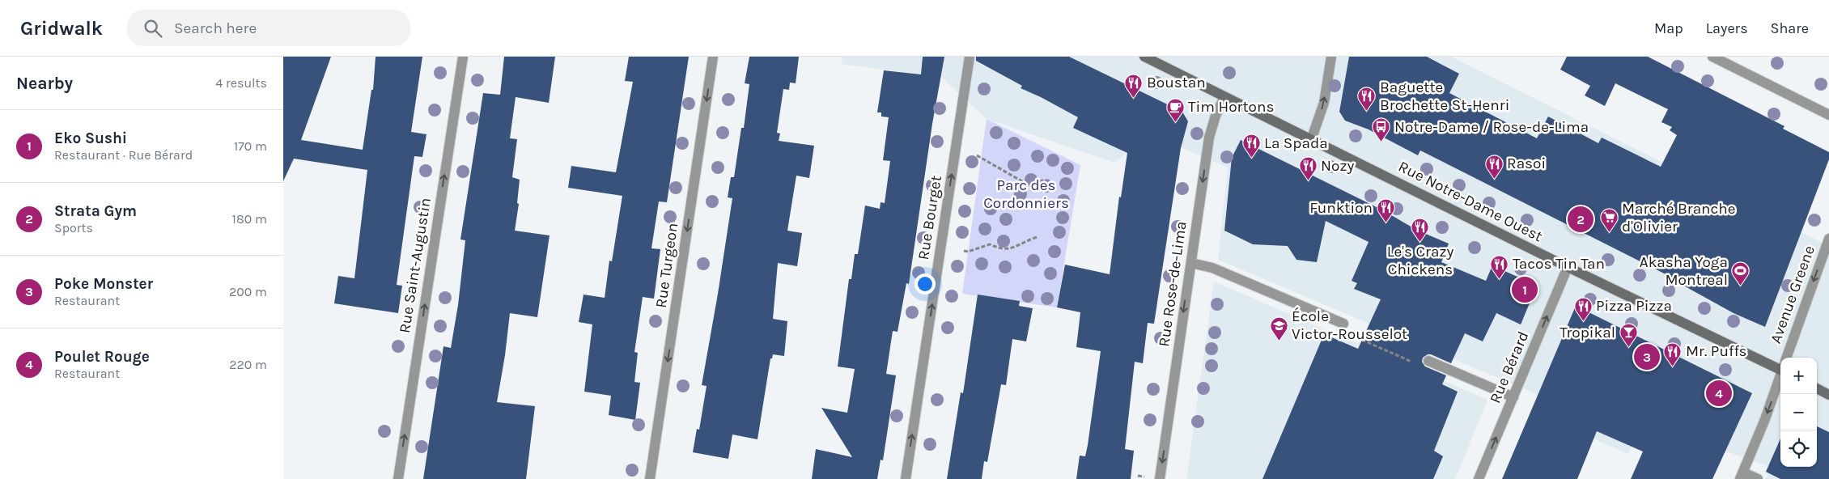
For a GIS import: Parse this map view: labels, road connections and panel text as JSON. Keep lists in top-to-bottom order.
{
  "streets": {
    "main road": ["Rue Notre-Dame Ouest"],
    "street": [
      "Rue Bourget",
      "Rue Saint-Augustin",
      "Rue Turgeon",
      "Rue Rose-de-Lima",
      "Avenue Greene",
      "Rue Bérard"
    ]
  },
  "crossings": [
    ["Rue Notre-Dame Ouest", "Rue Rose-de-Lima"],
    ["Rue Notre-Dame Ouest", "Rue Bérard"]
  ],
  "one_way": [
    "Rue Bourget",
    "Rue Saint-Augustin",
    "Rue Turgeon",
    "Rue Rose-de-Lima",
    "Avenue Greene",
    "Rue Bérard"
  ],
  "parks": ["Parc des Cordonniers"],
  "places": {
    "restaurant": [
      "Boustan",
      "Baguette Brochette St-Henri",
      "La Spada",
      "Rasoi",
      "Nozy",
      "Funktion",
      "Le's Crazy Chickens",
      "Tacos Tin Tan",
      "Pizza Pizza",
      "Mr. Puffs"
    ],
    "cafe": ["Tim Hortons"],
    "bus stop": ["Notre-Dame / Rose-de-Lima"],
    "supermarket": ["Marché Branche d'Olivier"],
    "sports": ["Akasha Yoga Montreal"],
    "school or university": ["École Victor-Rousselot"],
    "bar": ["Tropikal"]
  },
  "page": {
    "header": "Gridwalk",
    "search": "Search here",
    "nav": ["Map", "Layers", "Share"],
    "heading": ["Nearby", "4 results"],
    "list": [
      {
        "mark": "1",
        "name": "Eko Sushi",
        "note": "Restaurant · Rue Bérard",
        "value": "170 m"
      },
      {
        "mark": "2",
        "name": "Strata Gym",
        "note": "Sports",
        "value": "180 m"
      },
      {
        "mark": "3",
        "name": "Poke Monster",
        "note": "Restaurant",
        "value": "200 m"
      },
      {
        "mark": "4",
        "name": "Poulet Rouge",
        "note": "Restaurant",
        "value": "220 m"
      }
    ],
    "pins": [
      "2",
      "1",
      "3",
      "4"
    ],
    "map_buttons": ["+", "−"]
  }
}
